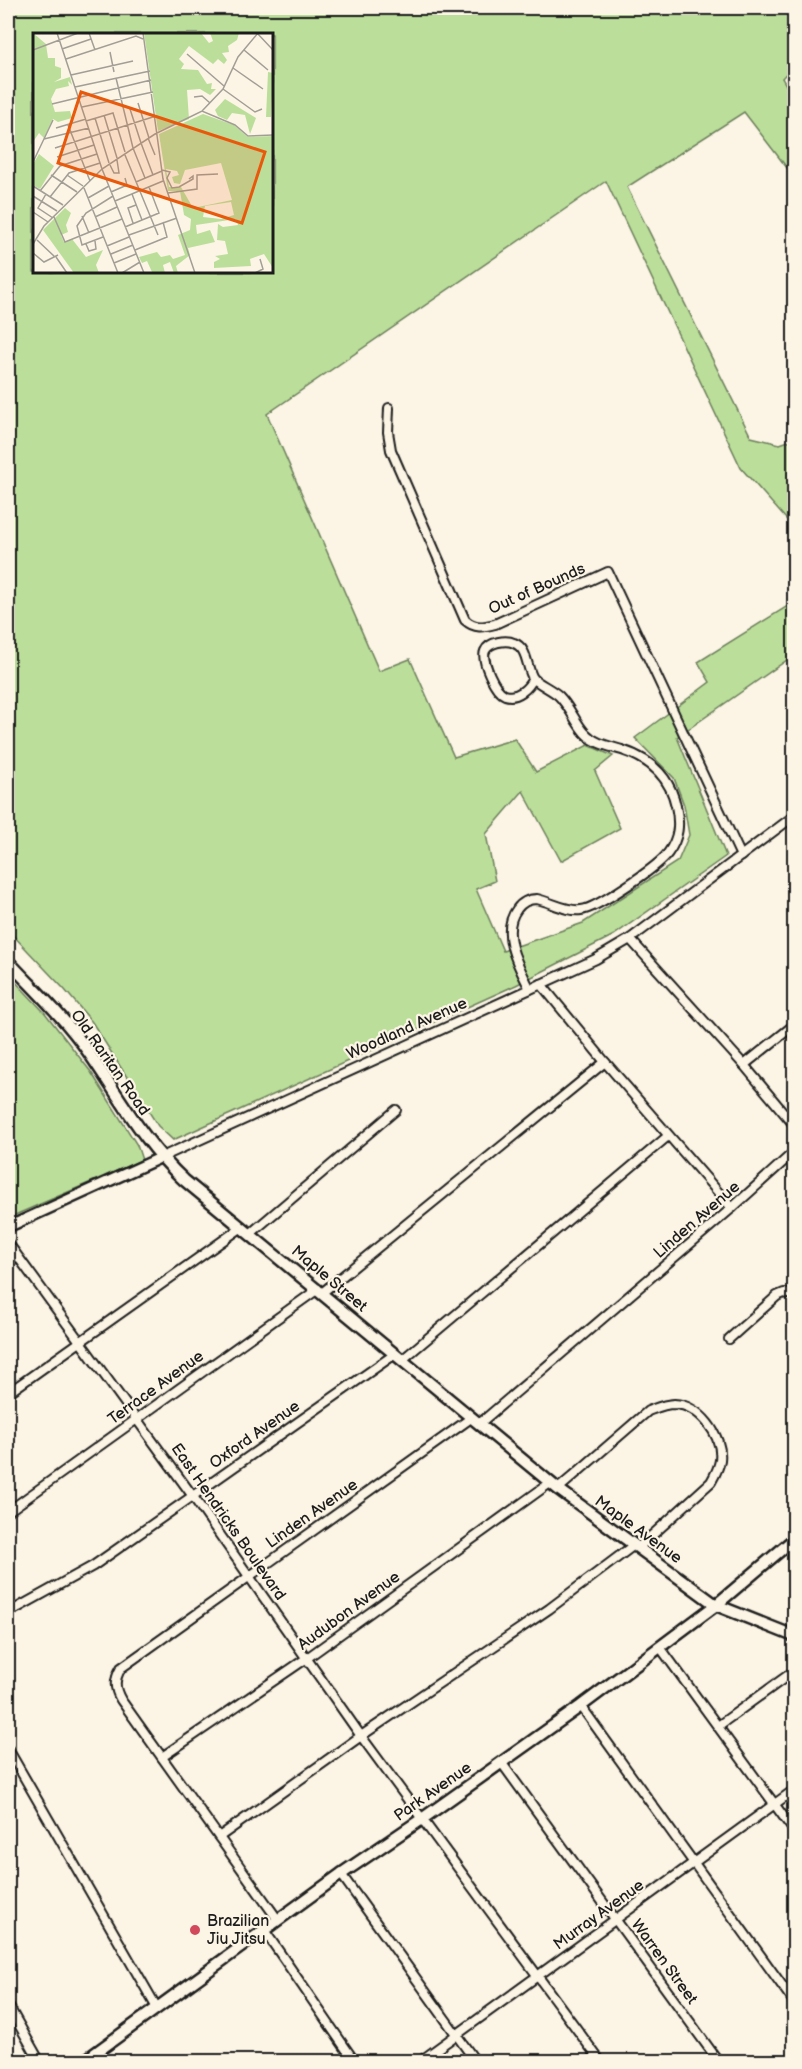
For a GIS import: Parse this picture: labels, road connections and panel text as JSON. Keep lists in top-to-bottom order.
{
  "streets": {
    "main road": [
      "Old Raritan Road",
      "Maple Street",
      "Maple Avenue",
      "Park Avenue"
    ],
    "street": [
      "Out of Bounds",
      "Woodland Avenue",
      "Linden Avenue",
      "Terrace Avenue",
      "Oxford Avenue",
      "East Hendricks Boulevard",
      "Audubon Avenue",
      "Murray Avenue",
      "Warren Street"
    ]
  },
  "crossings": [
    ["Out of Bounds", "Woodland Avenue"],
    ["Woodland Avenue", "Old Raritan Road"],
    ["Woodland Avenue", "Maple Street"],
    ["Old Raritan Road", "Maple Street"],
    ["Linden Avenue", "Maple Street"],
    ["Linden Avenue", "East Hendricks Boulevard"],
    ["Linden Avenue", "Maple Avenue"],
    ["Linden Avenue", "Audubon Avenue"],
    ["Maple Street", "Terrace Avenue"],
    ["Maple Street", "Oxford Avenue"],
    ["Maple Street", "Maple Avenue"],
    ["Terrace Avenue", "East Hendricks Boulevard"],
    ["Oxford Avenue", "East Hendricks Boulevard"],
    ["East Hendricks Boulevard", "Audubon Avenue"],
    ["East Hendricks Boulevard", "Park Avenue"],
    ["East Hendricks Boulevard", "Murray Avenue"],
    ["Maple Avenue", "Audubon Avenue"],
    ["Maple Avenue", "Park Avenue"],
    ["Park Avenue", "Warren Street"],
    ["Murray Avenue", "Warren Street"]
  ],
  "places": ["Brazilian Jiu Jitsu"]
}
